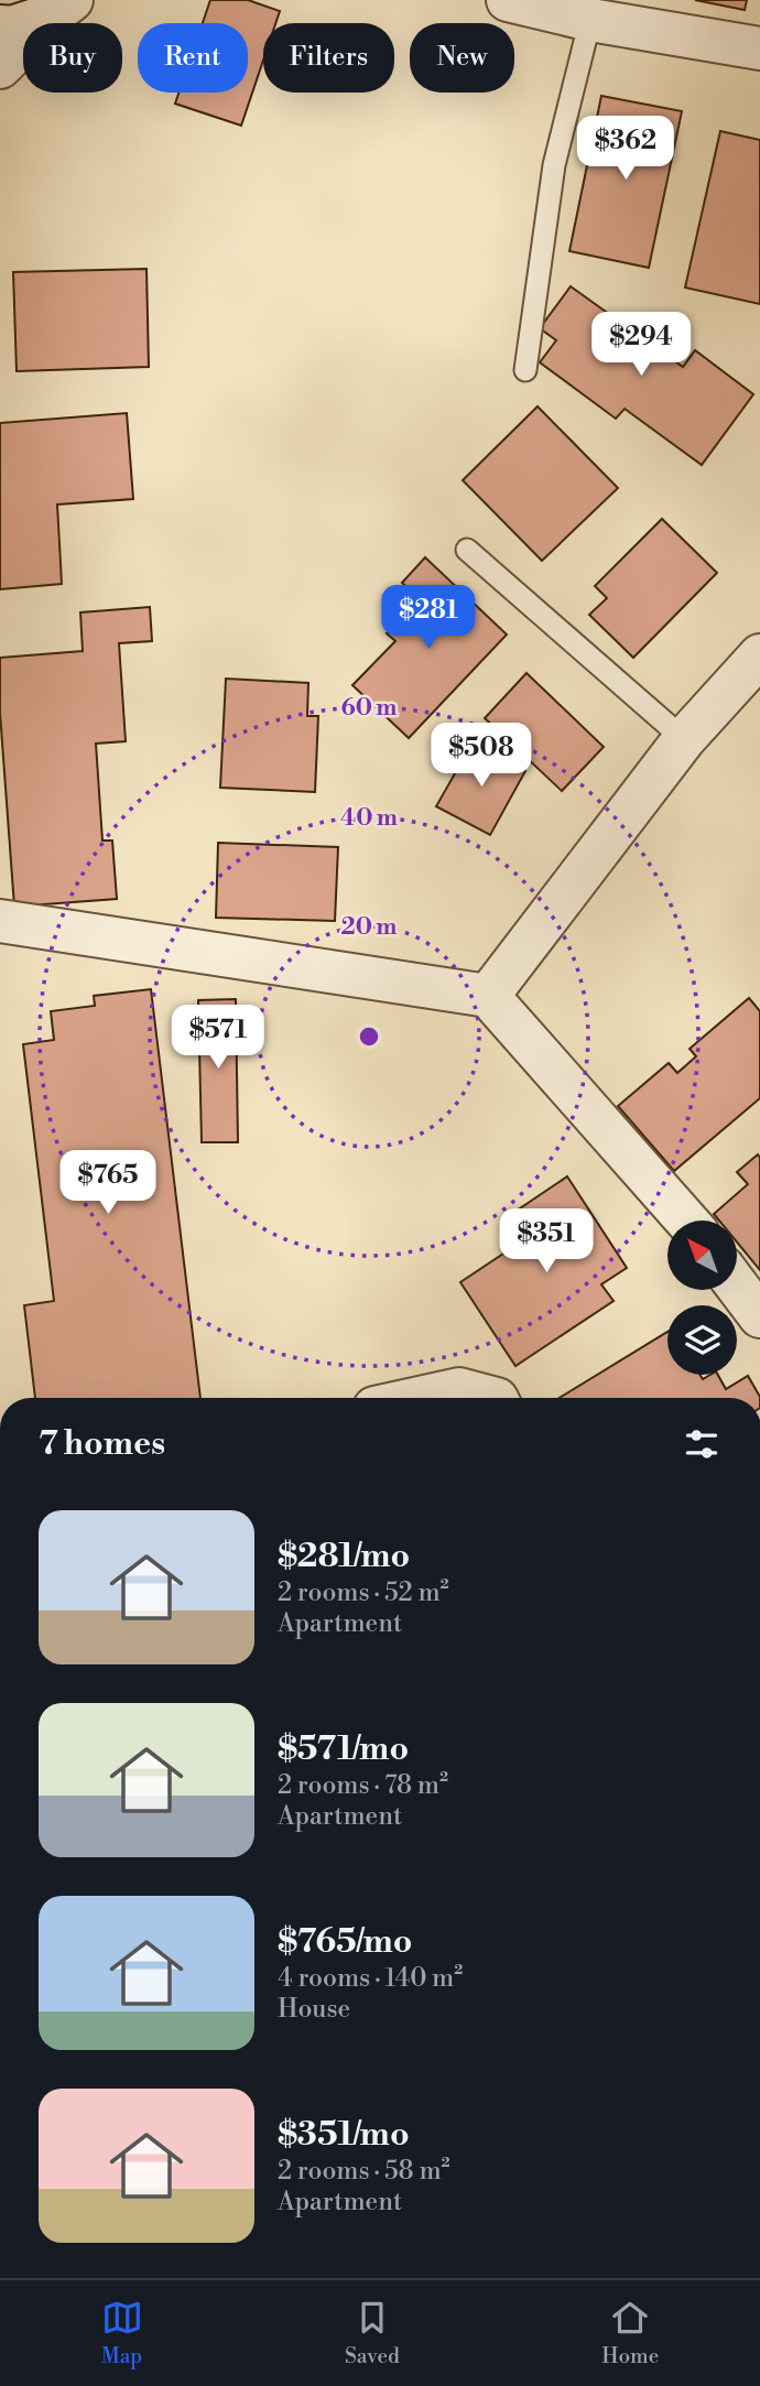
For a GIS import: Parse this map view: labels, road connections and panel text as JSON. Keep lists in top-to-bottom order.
{
  "north": "top left",
  "page": {
    "chip": [
      "Buy",
      "Rent",
      "Filters",
      "New"
    ],
    "price": [
      "$362",
      "$294",
      "$281",
      "$508",
      "$571",
      "$765",
      "$351"
    ],
    "heading": "7 homes",
    "list": [
      {
        "name": "$281/mo",
        "note": "2 rooms · 52 m² · Apartment"
      },
      {
        "name": "$571/mo",
        "note": "2 rooms · 78 m² · Apartment"
      },
      {
        "name": "$765/mo",
        "note": "4 rooms · 140 m² · House"
      },
      {
        "name": "$351/mo",
        "note": "2 rooms · 58 m² · Apartment"
      }
    ],
    "tabs": ["Map", "Saved", "Home"]
  },
  "rings": ["60 m", "40 m", "20 m"]
}
